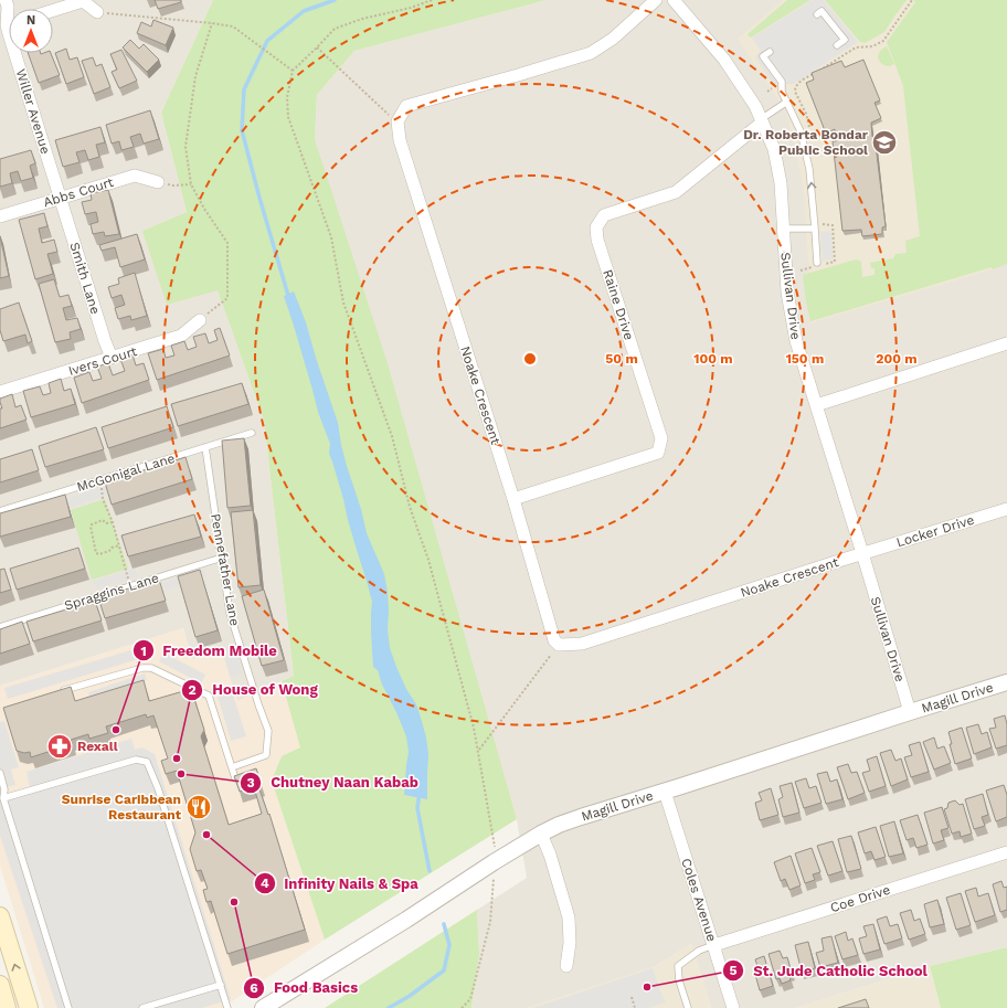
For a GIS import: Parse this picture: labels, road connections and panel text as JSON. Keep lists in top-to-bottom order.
{
  "streets": {
    "street": [
      "Willer Avenue",
      "Abbs Court",
      "Smith Lane",
      "Sullivan Drive",
      "Raine Drive",
      "Ivers Court",
      "Noake Crescent",
      "Locker Drive",
      "Magill Drive",
      "Coe Drive",
      "Coles Avenue"
    ],
    "lane": ["McGonigal Lane", "Pennefather Lane", "Spraggins Lane"]
  },
  "crossings": [
    ["Willer Avenue", "Abbs Court"],
    ["Willer Avenue", "Smith Lane"],
    ["Abbs Court", "Smith Lane"],
    ["Smith Lane", "Ivers Court"],
    ["Sullivan Drive", "Raine Drive"],
    ["Sullivan Drive", "Noake Crescent"],
    ["Sullivan Drive", "Locker Drive"],
    ["Sullivan Drive", "Magill Drive"],
    ["Raine Drive", "Noake Crescent"],
    ["Noake Crescent", "Locker Drive"],
    ["McGonigal Lane", "Pennefather Lane"],
    ["Pennefather Lane", "Spraggins Lane"],
    ["Magill Drive", "Coles Avenue"],
    ["Coe Drive", "Coles Avenue"]
  ],
  "places": {
    "school or university": ["Dr. Roberta Bondar Public School"],
    "other": [
      "Freedom Mobile",
      "House of Wong",
      "Chutney Naan Kabab",
      "Infinity Nails & Spa",
      "Food Basics",
      "St. Jude Catholic School"
    ],
    "pharmacy": ["Rexall"],
    "restaurant": ["Sunrise Caribbean Restaurant"]
  },
  "north": "top",
  "rings": [
    "50 m",
    "100 m",
    "150 m",
    "200 m"
  ]
}
